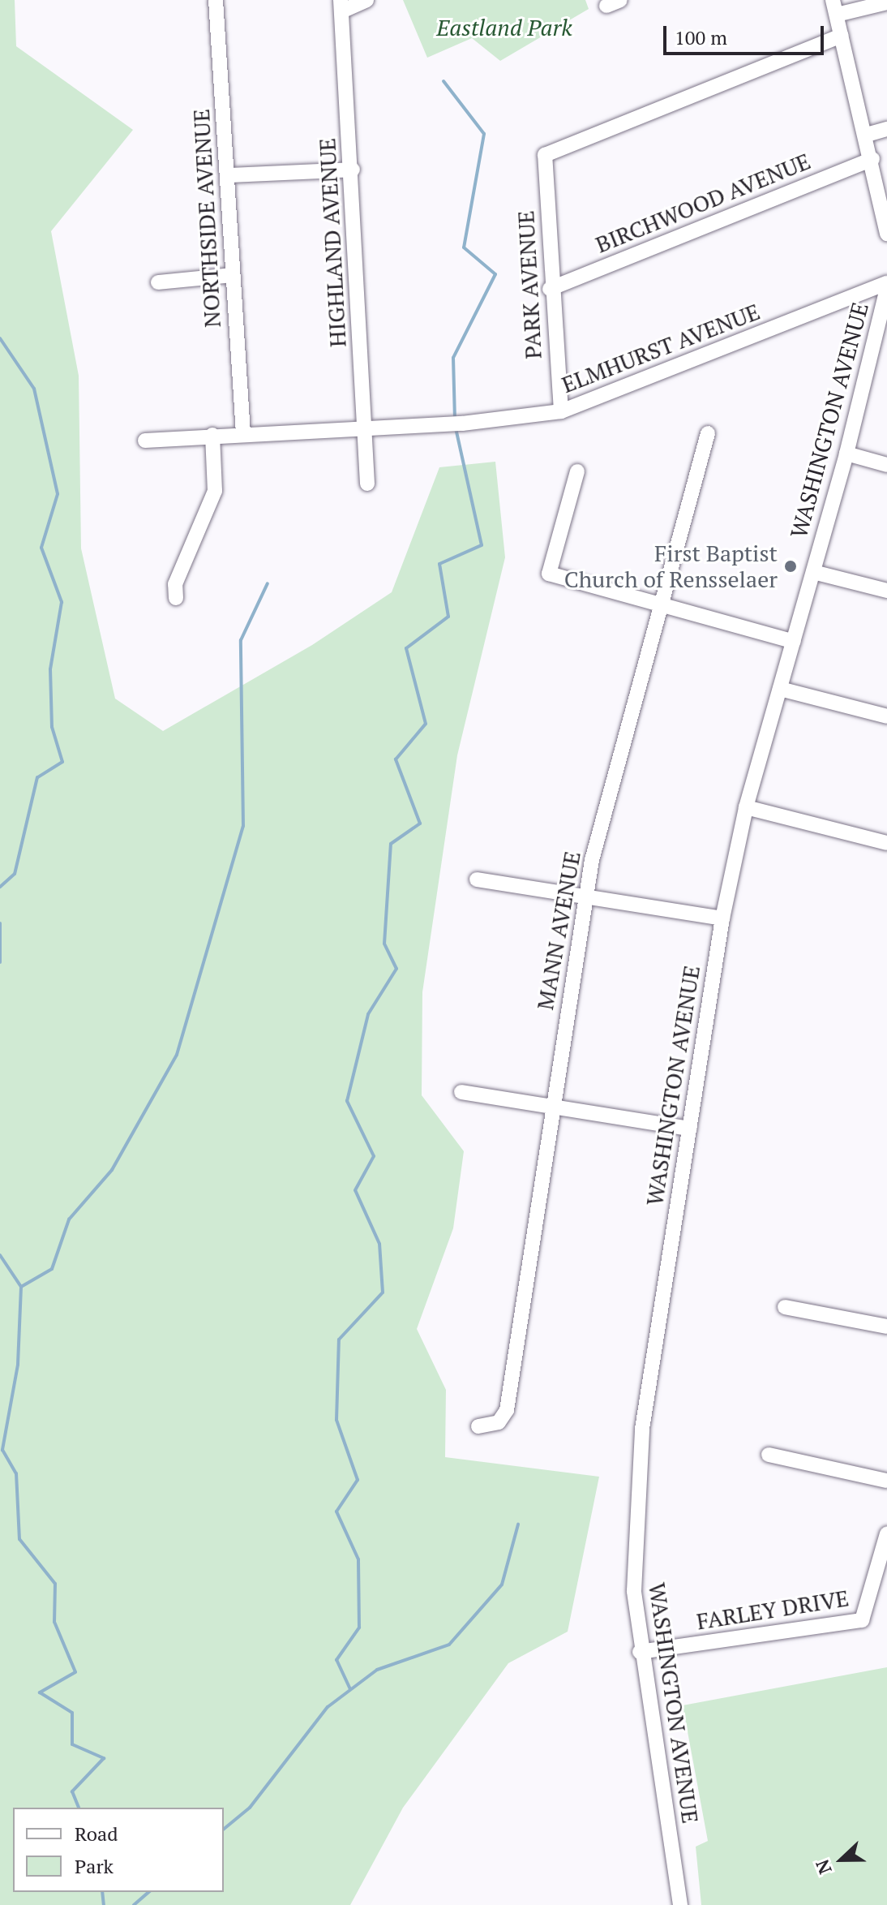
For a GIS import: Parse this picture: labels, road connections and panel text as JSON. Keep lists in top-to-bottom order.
{
  "streets": {
    "street": [
      "BIRCHWOOD AVENUE",
      "NORTHSIDE AVENUE",
      "HIGHLAND AVENUE",
      "PARK AVENUE",
      "ELMHURST AVENUE",
      "WASHINGTON AVENUE",
      "MANN AVENUE",
      "FARLEY DRIVE"
    ]
  },
  "crossings": [
    ["BIRCHWOOD AVENUE", "PARK AVENUE"],
    ["NORTHSIDE AVENUE", "ELMHURST AVENUE"],
    ["HIGHLAND AVENUE", "ELMHURST AVENUE"],
    ["PARK AVENUE", "ELMHURST AVENUE"],
    ["ELMHURST AVENUE", "WASHINGTON AVENUE"],
    ["WASHINGTON AVENUE", "FARLEY DRIVE"]
  ],
  "parks": ["Eastland Park"],
  "places": ["First Baptist Church of Rensselaer"],
  "legend": ["Road", "Park"],
  "scale_bar": "100 m",
  "north": "left"
}
